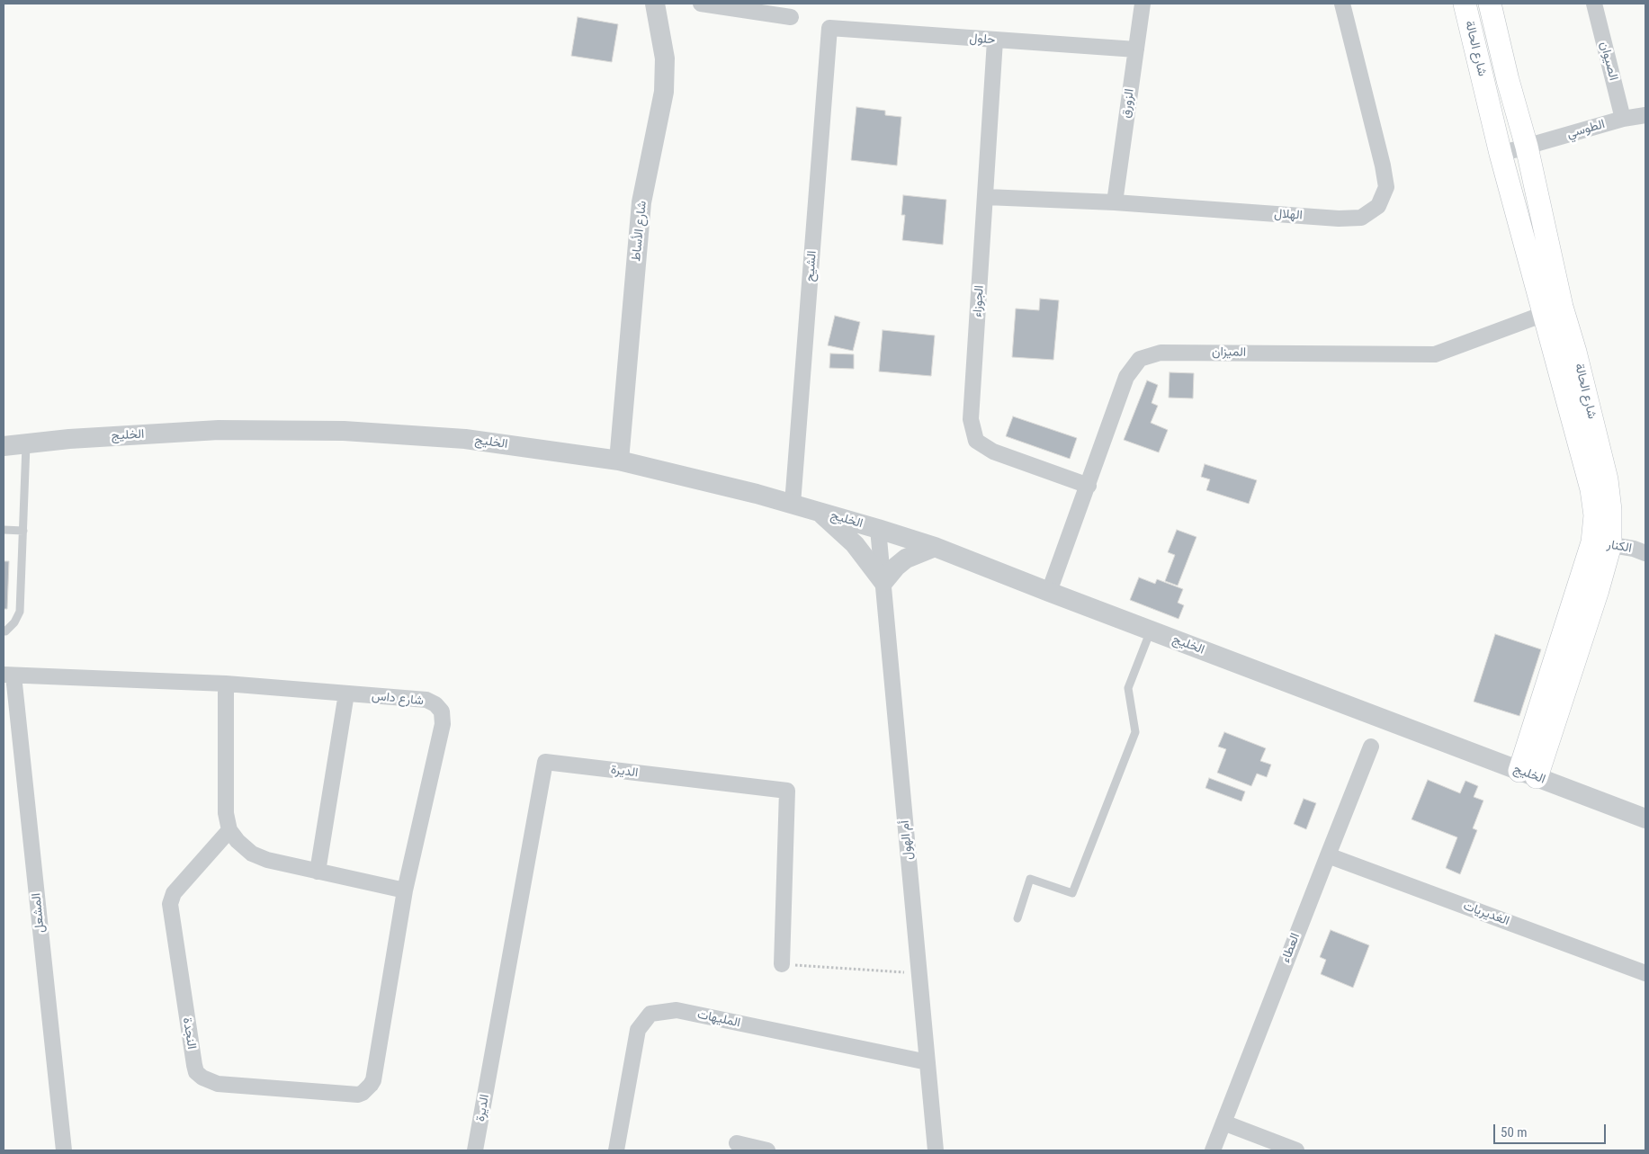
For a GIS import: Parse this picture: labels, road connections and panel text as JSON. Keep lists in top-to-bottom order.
{
  "streets": {
    "main road": ["شارع الحالة"],
    "street": [
      "حلول",
      "الصيوان",
      "الزورق",
      "الطوسي",
      "الهلال",
      "شارع الأساط",
      "الشيح",
      "الجوزاء",
      "الميزان",
      "الخليج",
      "الكنار",
      "شارع داس",
      "الديرة",
      "أم الهول",
      "المشعل",
      "الغديريات",
      "العطاء",
      "المليهات",
      "النجدة"
    ]
  },
  "crossings": [
    ["حلول", "الزورق"],
    ["حلول", "الشيح"],
    ["حلول", "الجوزاء"],
    ["شارع الحالة", "الطوسي"],
    ["شارع الحالة", "الميزان"],
    ["شارع الحالة", "الخليج"],
    ["شارع الحالة", "الكنار"],
    ["الصيوان", "الطوسي"],
    ["الزورق", "الهلال"],
    ["الهلال", "الجوزاء"],
    ["شارع الأساط", "الخليج"],
    ["الشيح", "الخليج"],
    ["الجوزاء", "الميزان"],
    ["الميزان", "الخليج"],
    ["الخليج", "أم الهول"],
    ["شارع داس", "المشعل"],
    ["شارع داس", "النجدة"],
    ["أم الهول", "المليهات"],
    ["الغديريات", "العطاء"]
  ],
  "scale_bar": "50 m"
}
